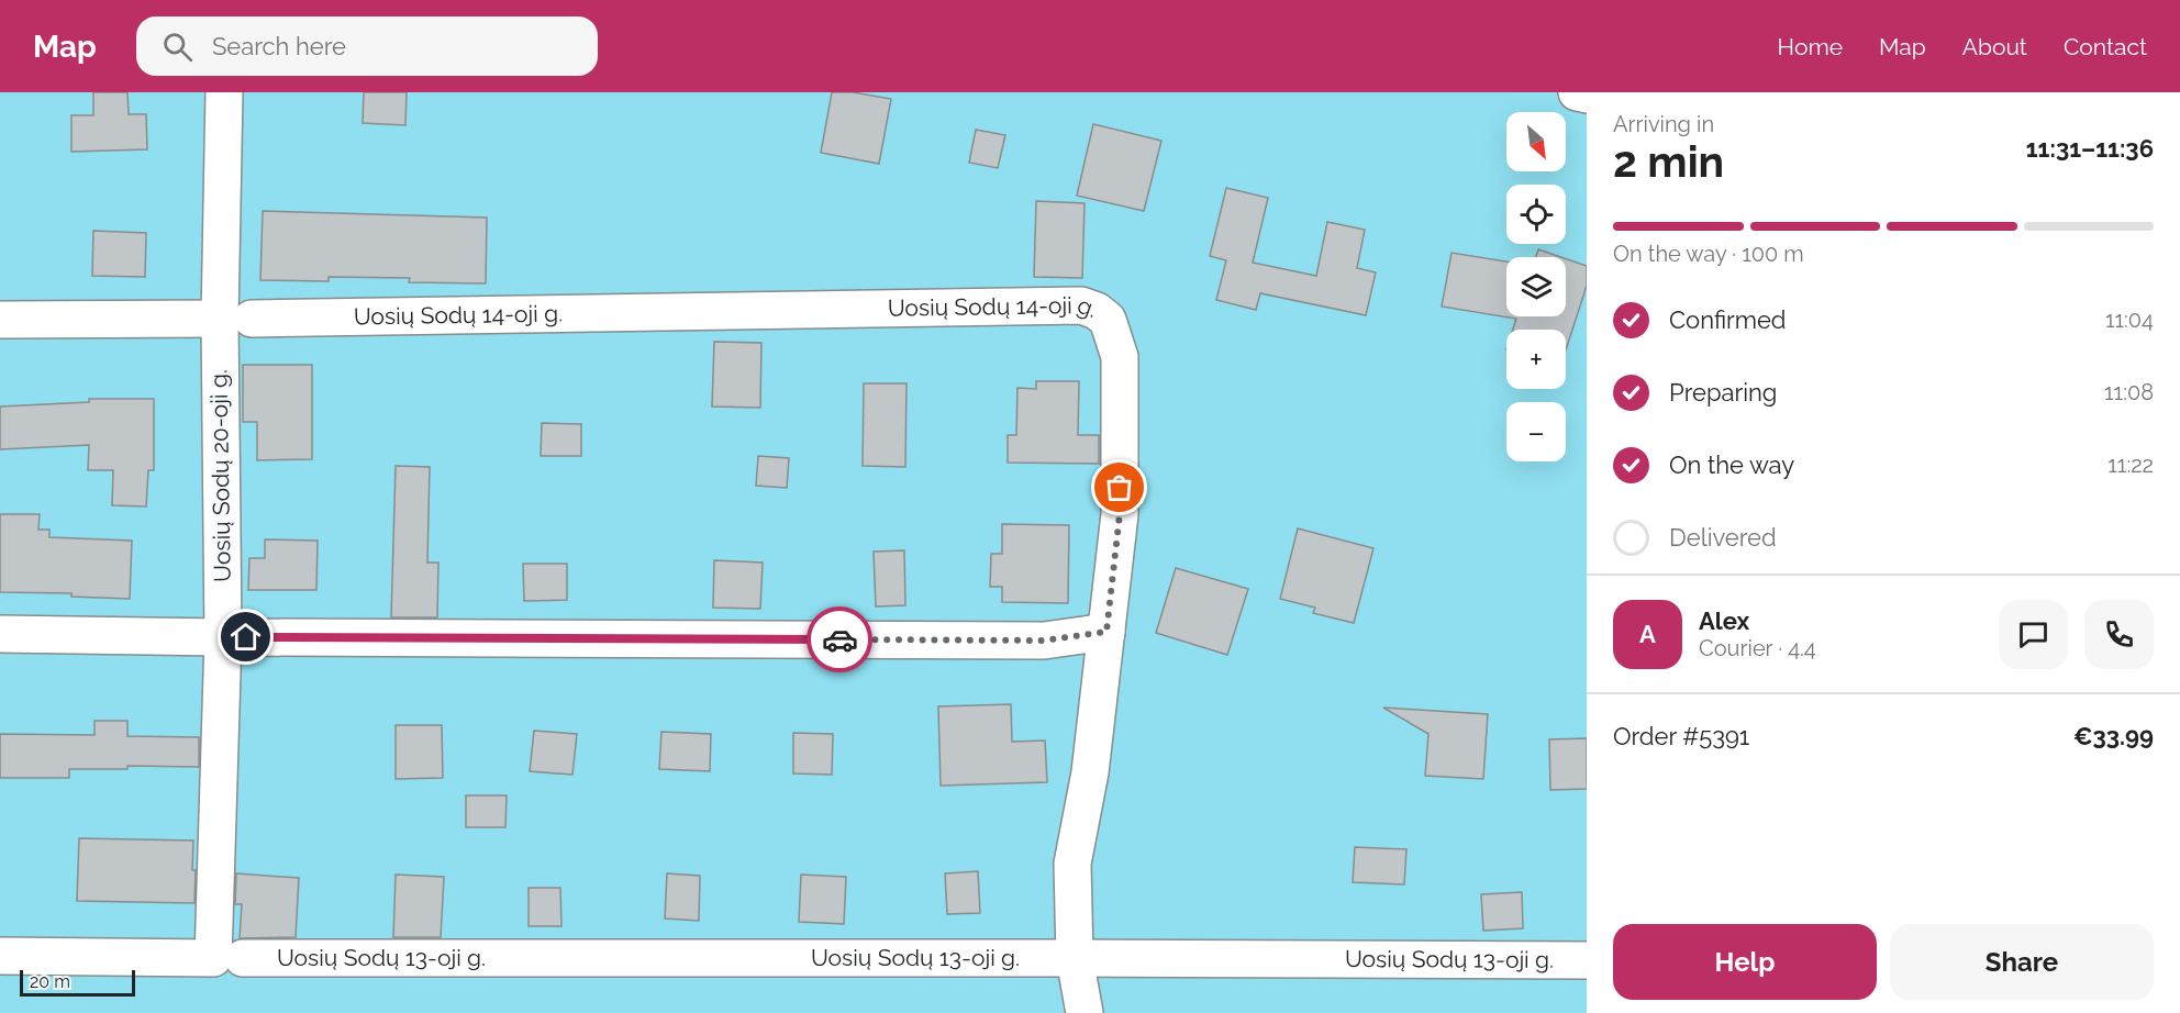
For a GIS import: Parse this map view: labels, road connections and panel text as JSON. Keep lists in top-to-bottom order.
{
  "streets": {
    "street": ["Uosių Sodų 14-oji g.", "Uosių Sodų 20-oji g.", "Uosių Sodų 13-oji g."]
  },
  "crossings": [
    ["Uosių Sodų 14-oji g.", "Uosių Sodų 20-oji g."],
    ["Uosių Sodų 14-oji g.", "Uosių Sodų 13-oji g."],
    ["Uosių Sodų 20-oji g.", "Uosių Sodų 13-oji g."]
  ],
  "scale_bar": "20 m",
  "north": "bottom right",
  "page": {
    "header": "Map",
    "search": "Search here",
    "nav": [
      "Home",
      "Map",
      "About",
      "Contact"
    ],
    "heading": ["2 min", "Arriving in", "11:31–11:36"],
    "panel": [
      "Alex",
      "Courier · 4.4",
      "Order #5391",
      "€33.99"
    ],
    "map_buttons": ["+", "−"],
    "bar": "On the way · 100 m",
    "list": [
      ["Confirmed", "11:04"],
      ["Preparing", "11:08"],
      ["On the way", "11:22"],
      "Delivered"
    ],
    "round": "A",
    "buttons": ["Help", "Share"],
    "scale": "20 m"
  }
}
